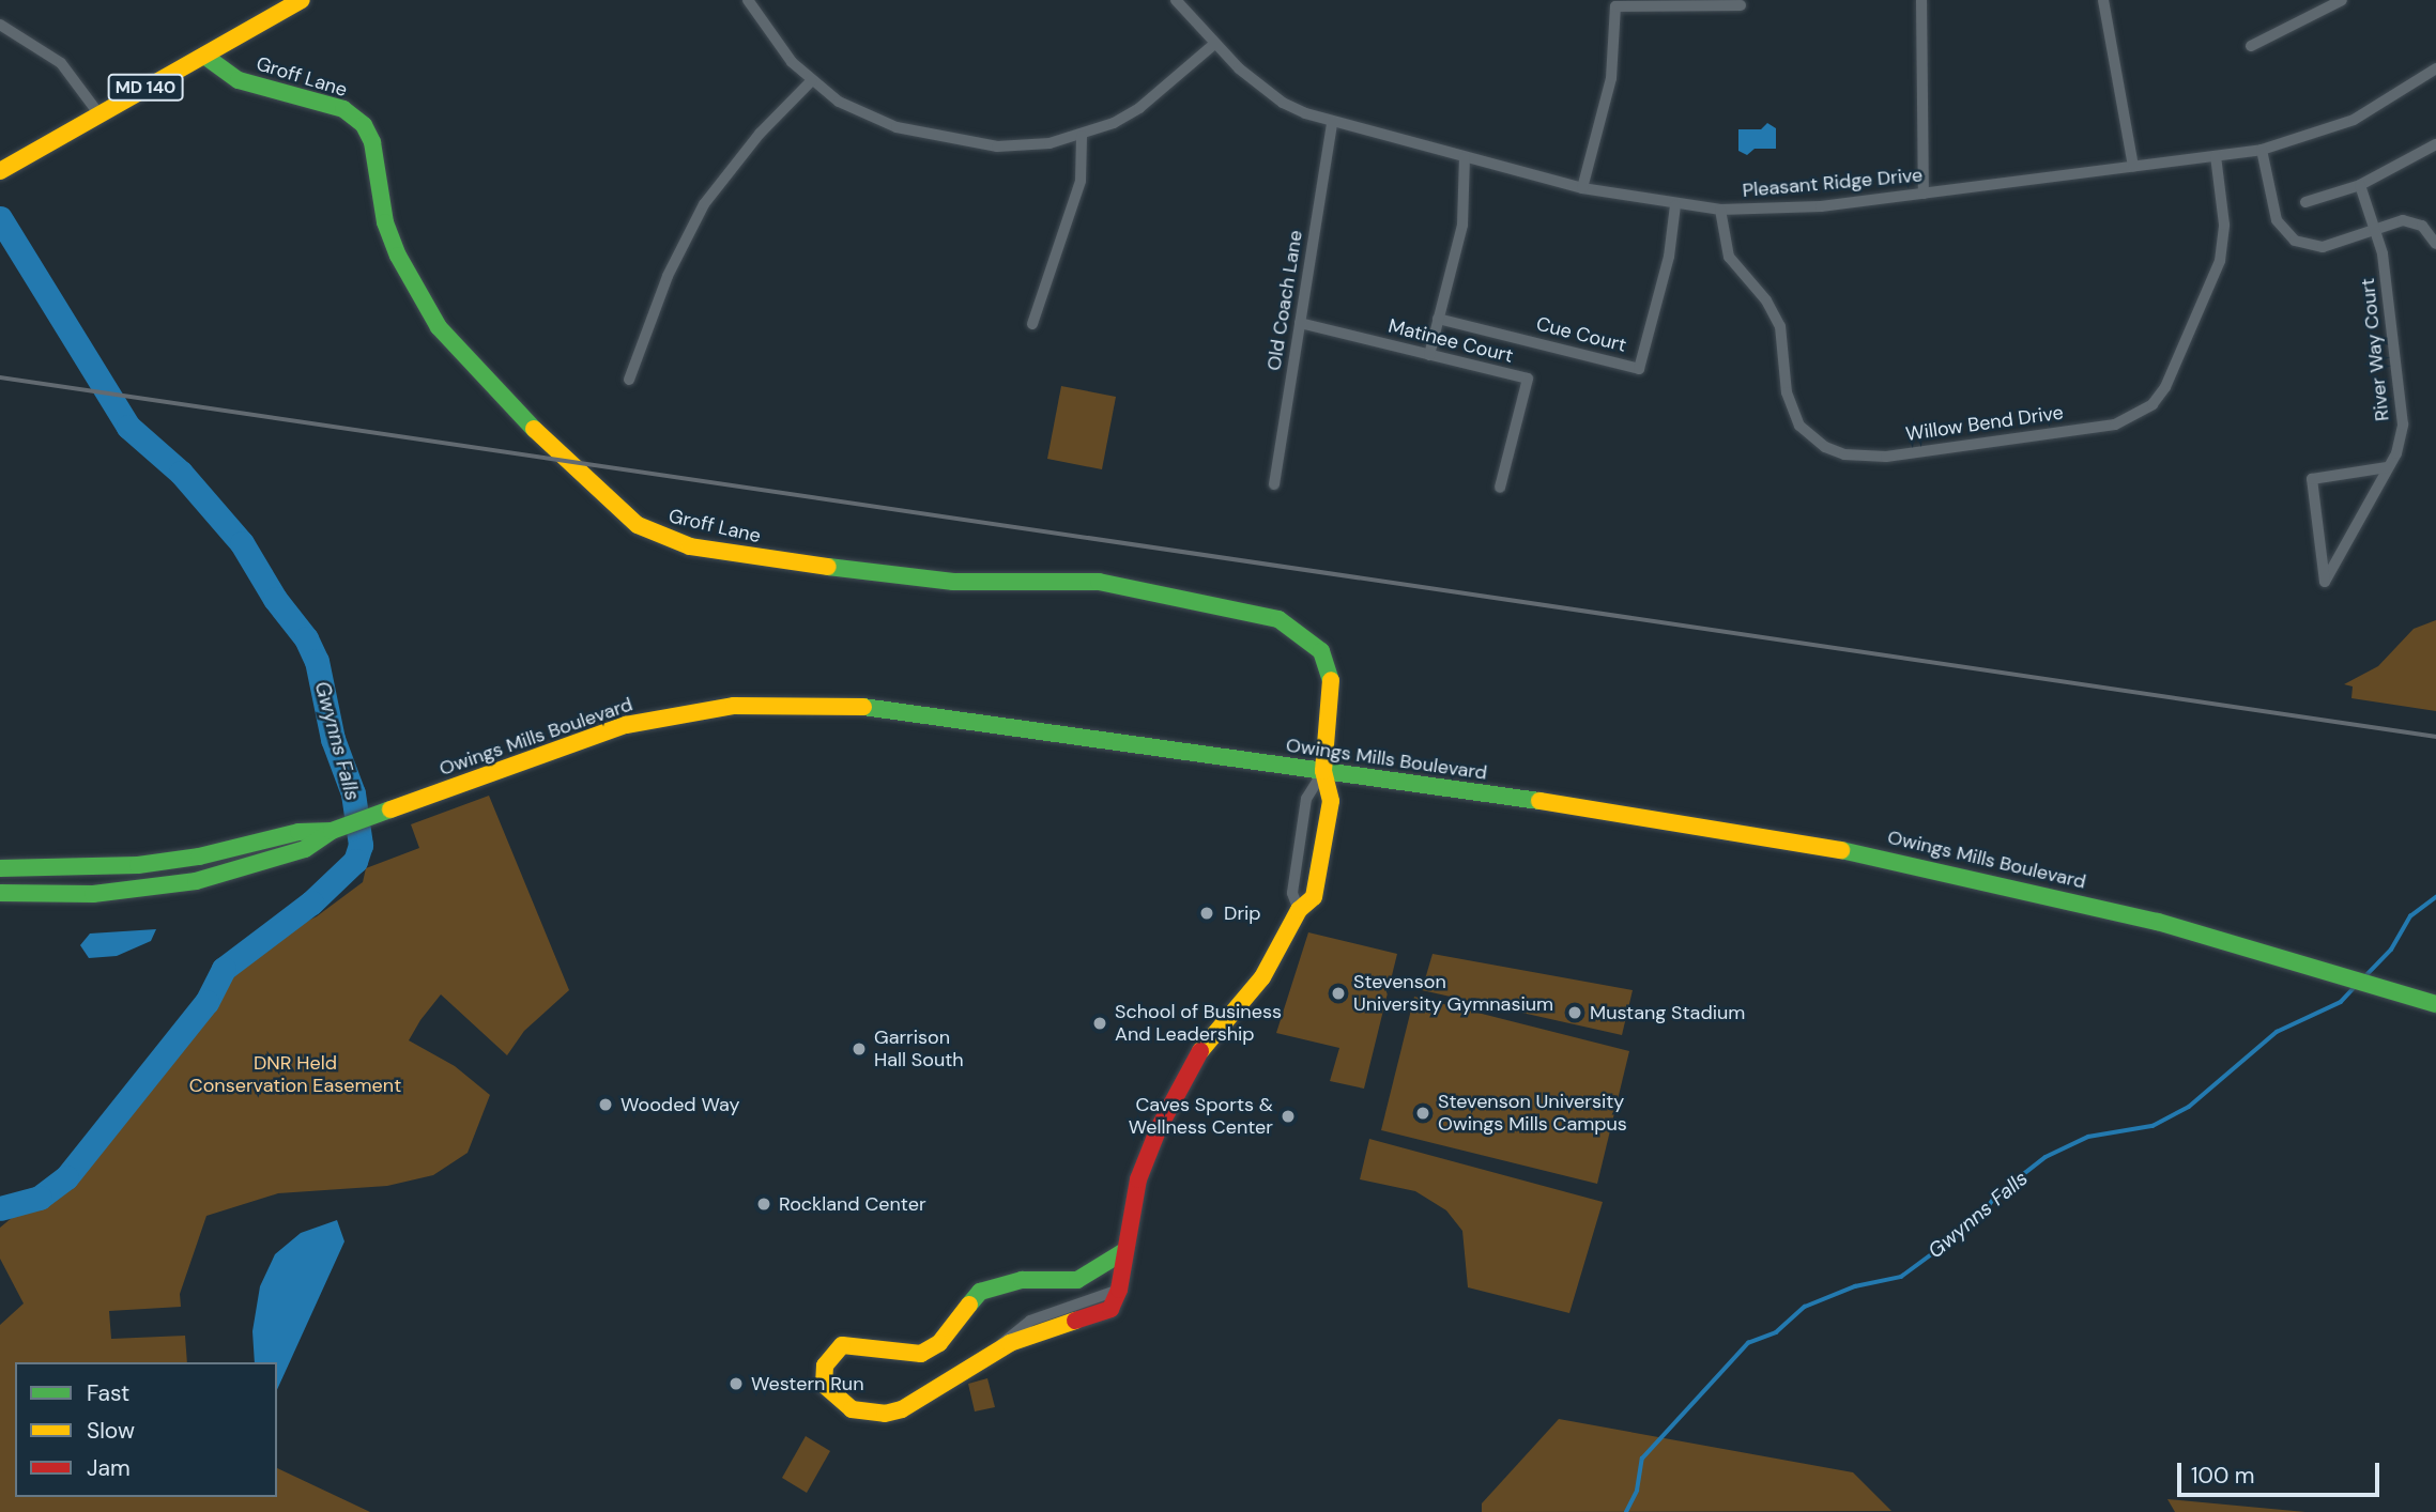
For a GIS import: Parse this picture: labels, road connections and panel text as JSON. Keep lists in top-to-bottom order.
{
  "streets": {
    "main road": ["Groff Lane", "MD 140", "Owings Mills Boulevard"],
    "street": [
      "Pleasant Ridge Drive",
      "Old Coach Lane",
      "Cue Court",
      "Matinee Court",
      "River Way Court",
      "Willow Bend Drive"
    ]
  },
  "crossings": [
    ["Groff Lane", "MD 140"],
    ["Groff Lane", "Owings Mills Boulevard"],
    ["Pleasant Ridge Drive", "Old Coach Lane"],
    ["Pleasant Ridge Drive", "Cue Court"],
    ["Pleasant Ridge Drive", "Willow Bend Drive"],
    ["Old Coach Lane", "Matinee Court"]
  ],
  "water": ["Gwynns Falls"],
  "parks": ["DNR Held Conservation Easement"],
  "places": [
    "Drip",
    "Stevenson University Gymnasium",
    "Mustang Stadium",
    "School of Business And Leadership",
    "Garrison Hall South",
    "Wooded Way",
    "Stevenson University Owings Mills Campus",
    "Caves Sports & Wellness Center",
    "Rockland Center",
    "Western Run"
  ],
  "legend": ["Fast", "Slow", "Jam"],
  "scale_bar": "100 m"
}
